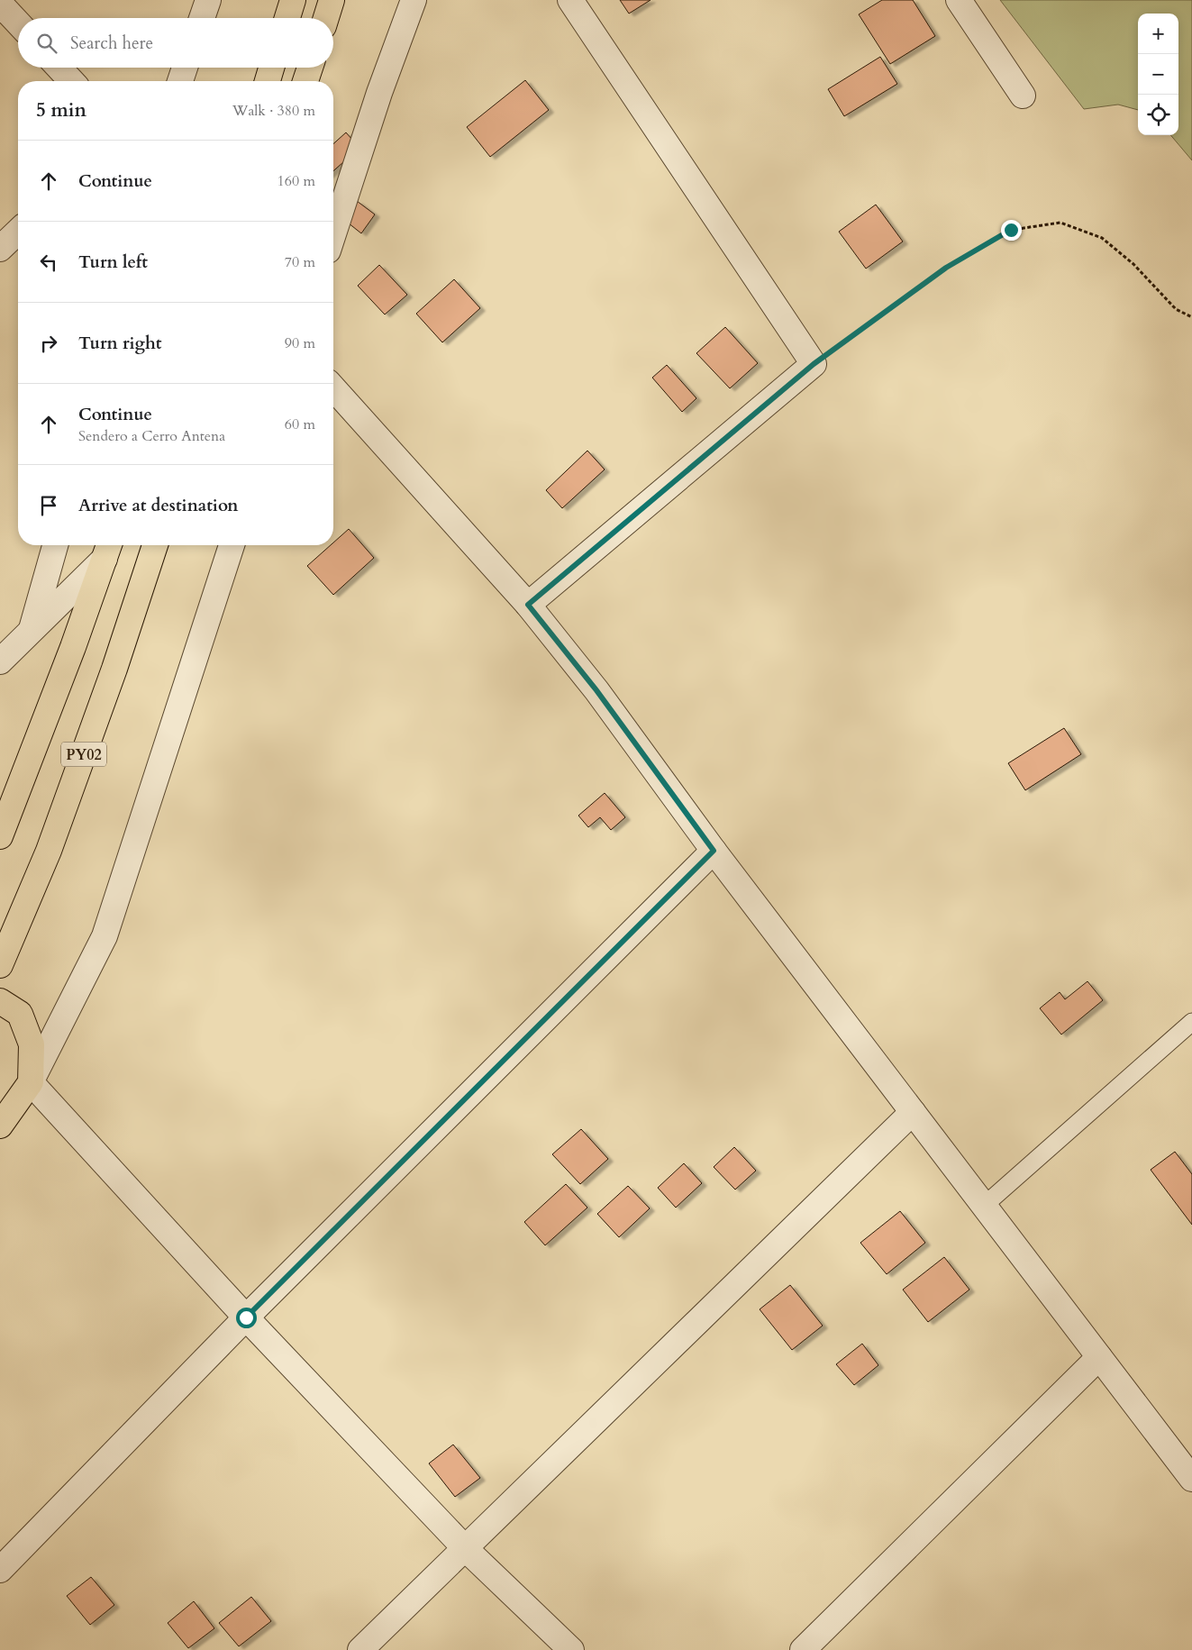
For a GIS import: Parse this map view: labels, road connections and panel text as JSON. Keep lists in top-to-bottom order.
{
  "streets": {
    "highway": ["PY02"]
  },
  "page": {
    "map_buttons": ["+", "−"],
    "search": "Search here",
    "heading": ["5 min", "Walk · 380 m"],
    "list": [
      ["Continue", "160 m"],
      ["Turn left", "70 m"],
      ["Turn right", "90 m"],
      ["Continue", "Sendero a Cerro Antena", "60 m"],
      "Arrive at destination"
    ]
  }
}
